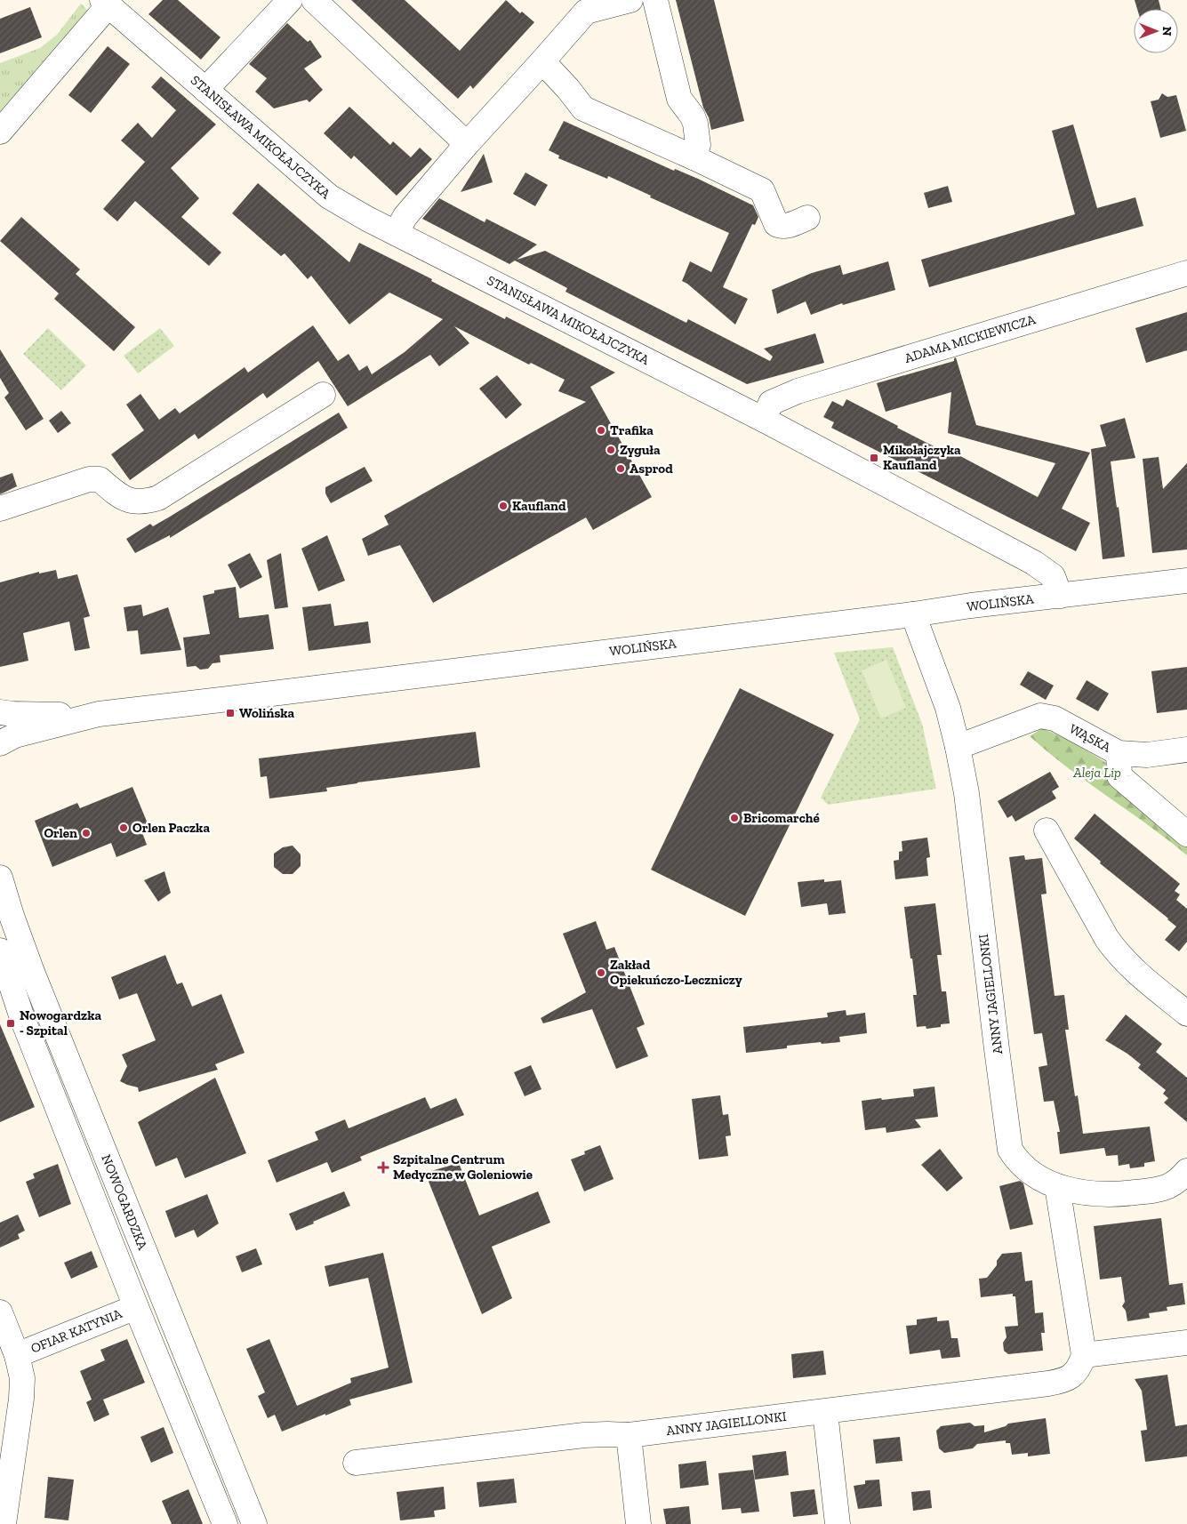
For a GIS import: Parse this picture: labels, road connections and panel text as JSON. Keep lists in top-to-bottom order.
{
  "streets": {
    "street": [
      "STANISŁAWA MIKOŁAJCZYKA",
      "ADAMA MICKIEWICZA",
      "WOLIŃSKA",
      "WĄSKA",
      "ANNY JAGIELLONKI",
      "NOWOGARDZKA",
      "OFIAR KATYNIA"
    ]
  },
  "crossings": [
    ["STANISŁAWA MIKOŁAJCZYKA", "ADAMA MICKIEWICZA"],
    ["STANISŁAWA MIKOŁAJCZYKA", "WOLIŃSKA"],
    ["WOLIŃSKA", "ANNY JAGIELLONKI"],
    ["WĄSKA", "ANNY JAGIELLONKI"],
    ["NOWOGARDZKA", "OFIAR KATYNIA"]
  ],
  "parks": ["Aleja Lip"],
  "places": {
    "other": [
      "Trafika",
      "Zyguła",
      "Asprod",
      "Kaufland",
      "Bricomarché",
      "Orlen Paczka",
      "Orlen",
      "Zakład Opiekuńczo-Leczniczy"
    ],
    "transit": ["Mikołajczyka Kaufland", "Wolińska", "Nowogardzka - Szpital"],
    "health": ["Szpitalne Centrum Medyczne w Goleniowie"]
  },
  "north": "right"
}
